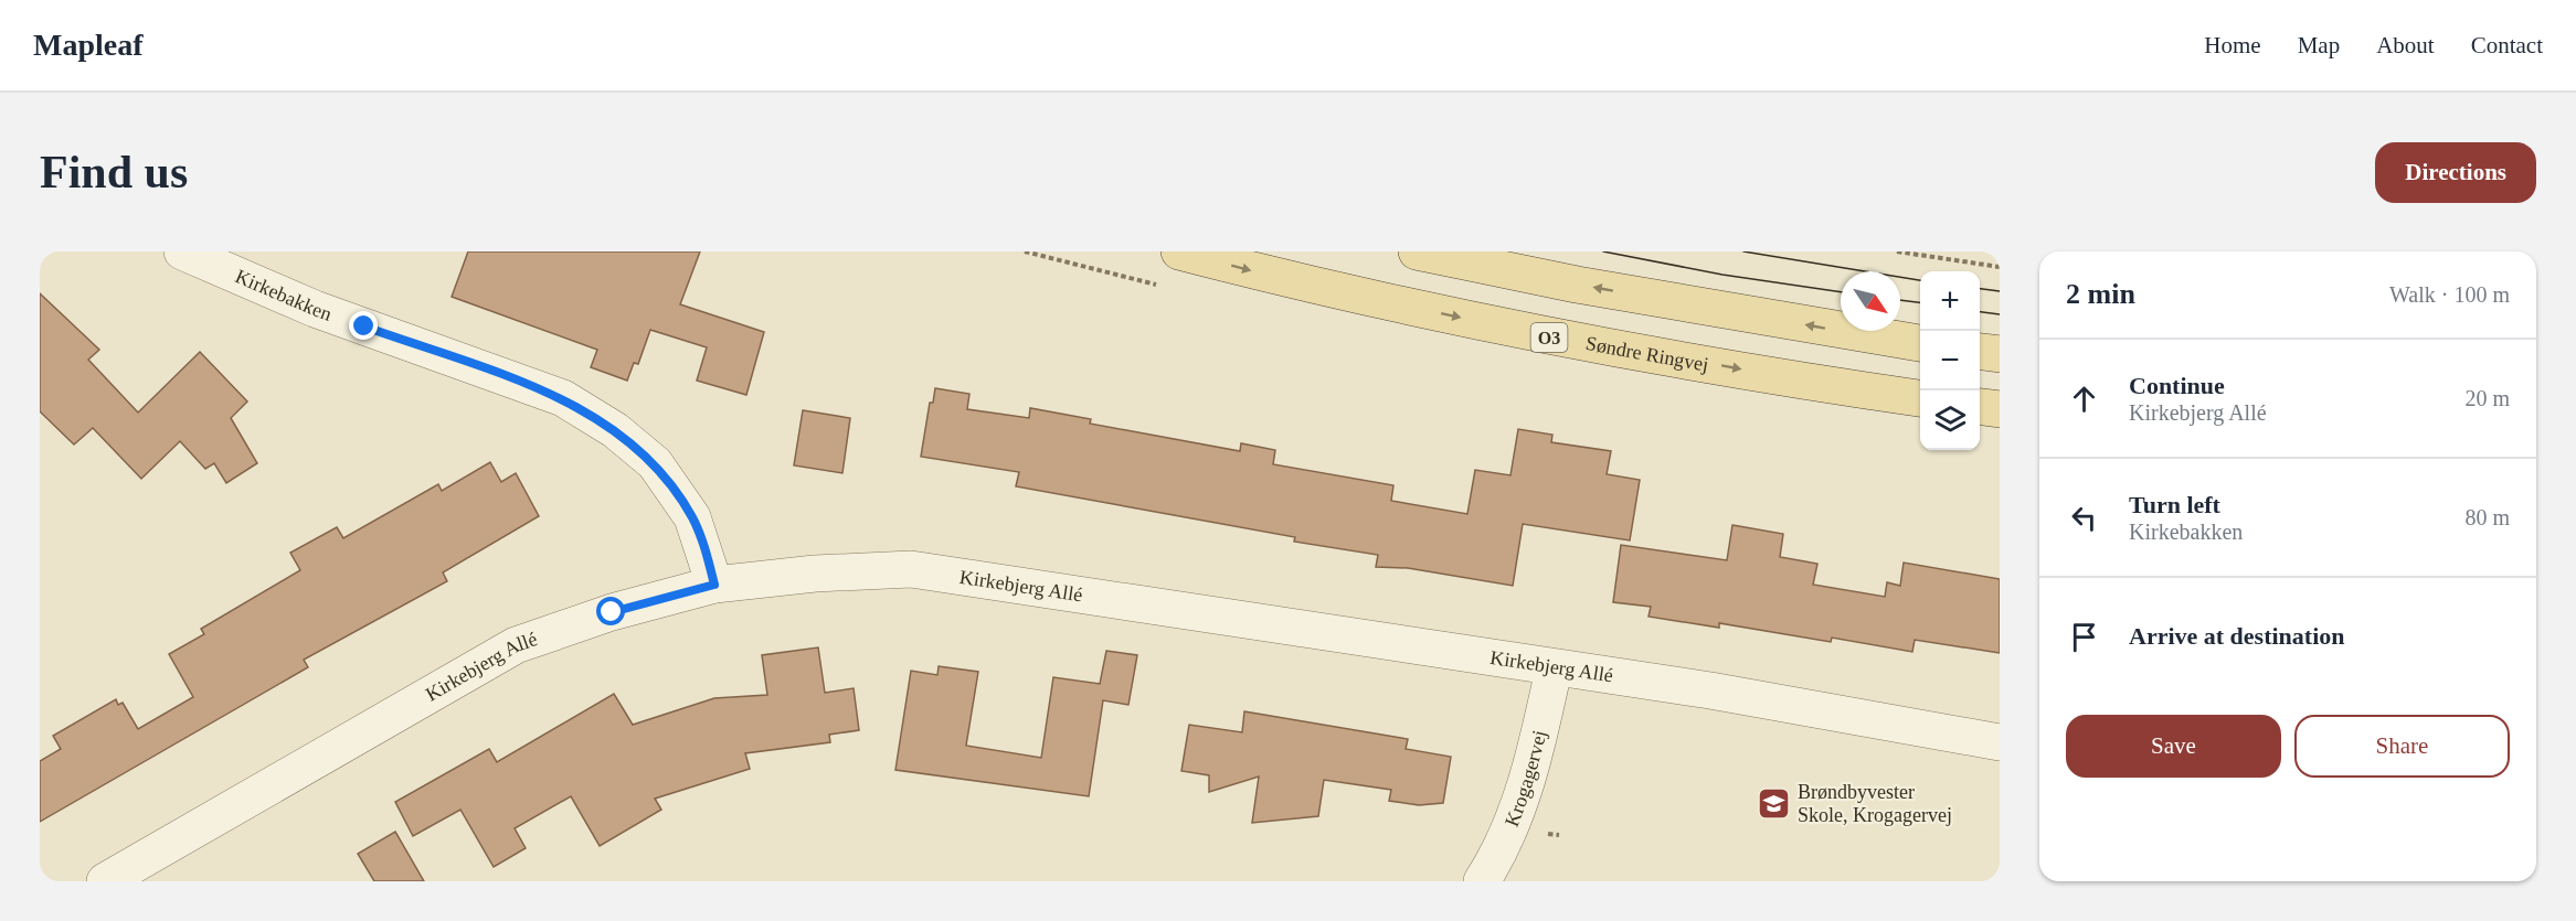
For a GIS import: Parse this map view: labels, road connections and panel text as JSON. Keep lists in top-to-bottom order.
{
  "streets": {
    "main road": ["O3", "Søndre Ringvej"],
    "street": ["Kirkebakken", "Kirkebjerg Allé", "Krogagervej"]
  },
  "crossings": [
    ["Kirkebakken", "Kirkebjerg Allé"],
    ["Kirkebjerg Allé", "Krogagervej"]
  ],
  "places": {
    "school or university": ["Brøndbyvester Skole, Krogagervej"]
  },
  "north": "bottom right",
  "page": {
    "header": "Mapleaf",
    "nav": [
      "Home",
      "Map",
      "About",
      "Contact"
    ],
    "buttons": [
      "Directions",
      ["Save", "Share"]
    ],
    "title": "Find us",
    "heading": ["2 min", "Walk · 100 m"],
    "map_buttons": ["+", "−"],
    "list": [
      ["Continue", "Kirkebjerg Allé", "20 m"],
      ["Turn left", "Kirkebakken", "80 m"],
      "Arrive at destination"
    ]
  }
}
